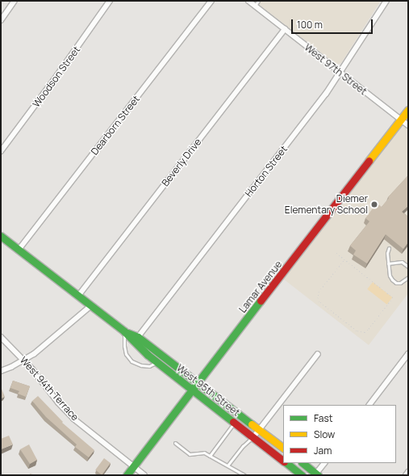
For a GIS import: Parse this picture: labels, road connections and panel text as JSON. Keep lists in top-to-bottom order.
{
  "streets": {
    "main road": ["Lamar Avenue", "West 95th Street"],
    "street": [
      "West 97th Street",
      "Woodson Street",
      "Dearborn Street",
      "Beverly Drive",
      "Horton Street",
      "West 94th Terrace"
    ]
  },
  "crossings": [
    ["West 97th Street", "Beverly Drive"],
    ["West 97th Street", "Horton Street"],
    ["West 97th Street", "Lamar Avenue"],
    ["Dearborn Street", "West 95th Street"],
    ["Beverly Drive", "West 95th Street"],
    ["Horton Street", "West 95th Street"],
    ["Lamar Avenue", "West 94th Terrace"],
    ["Lamar Avenue", "West 95th Street"]
  ],
  "places": ["Diemer Elementary School"],
  "legend": ["Fast", "Slow", "Jam"],
  "scale_bar": "100 m"
}
